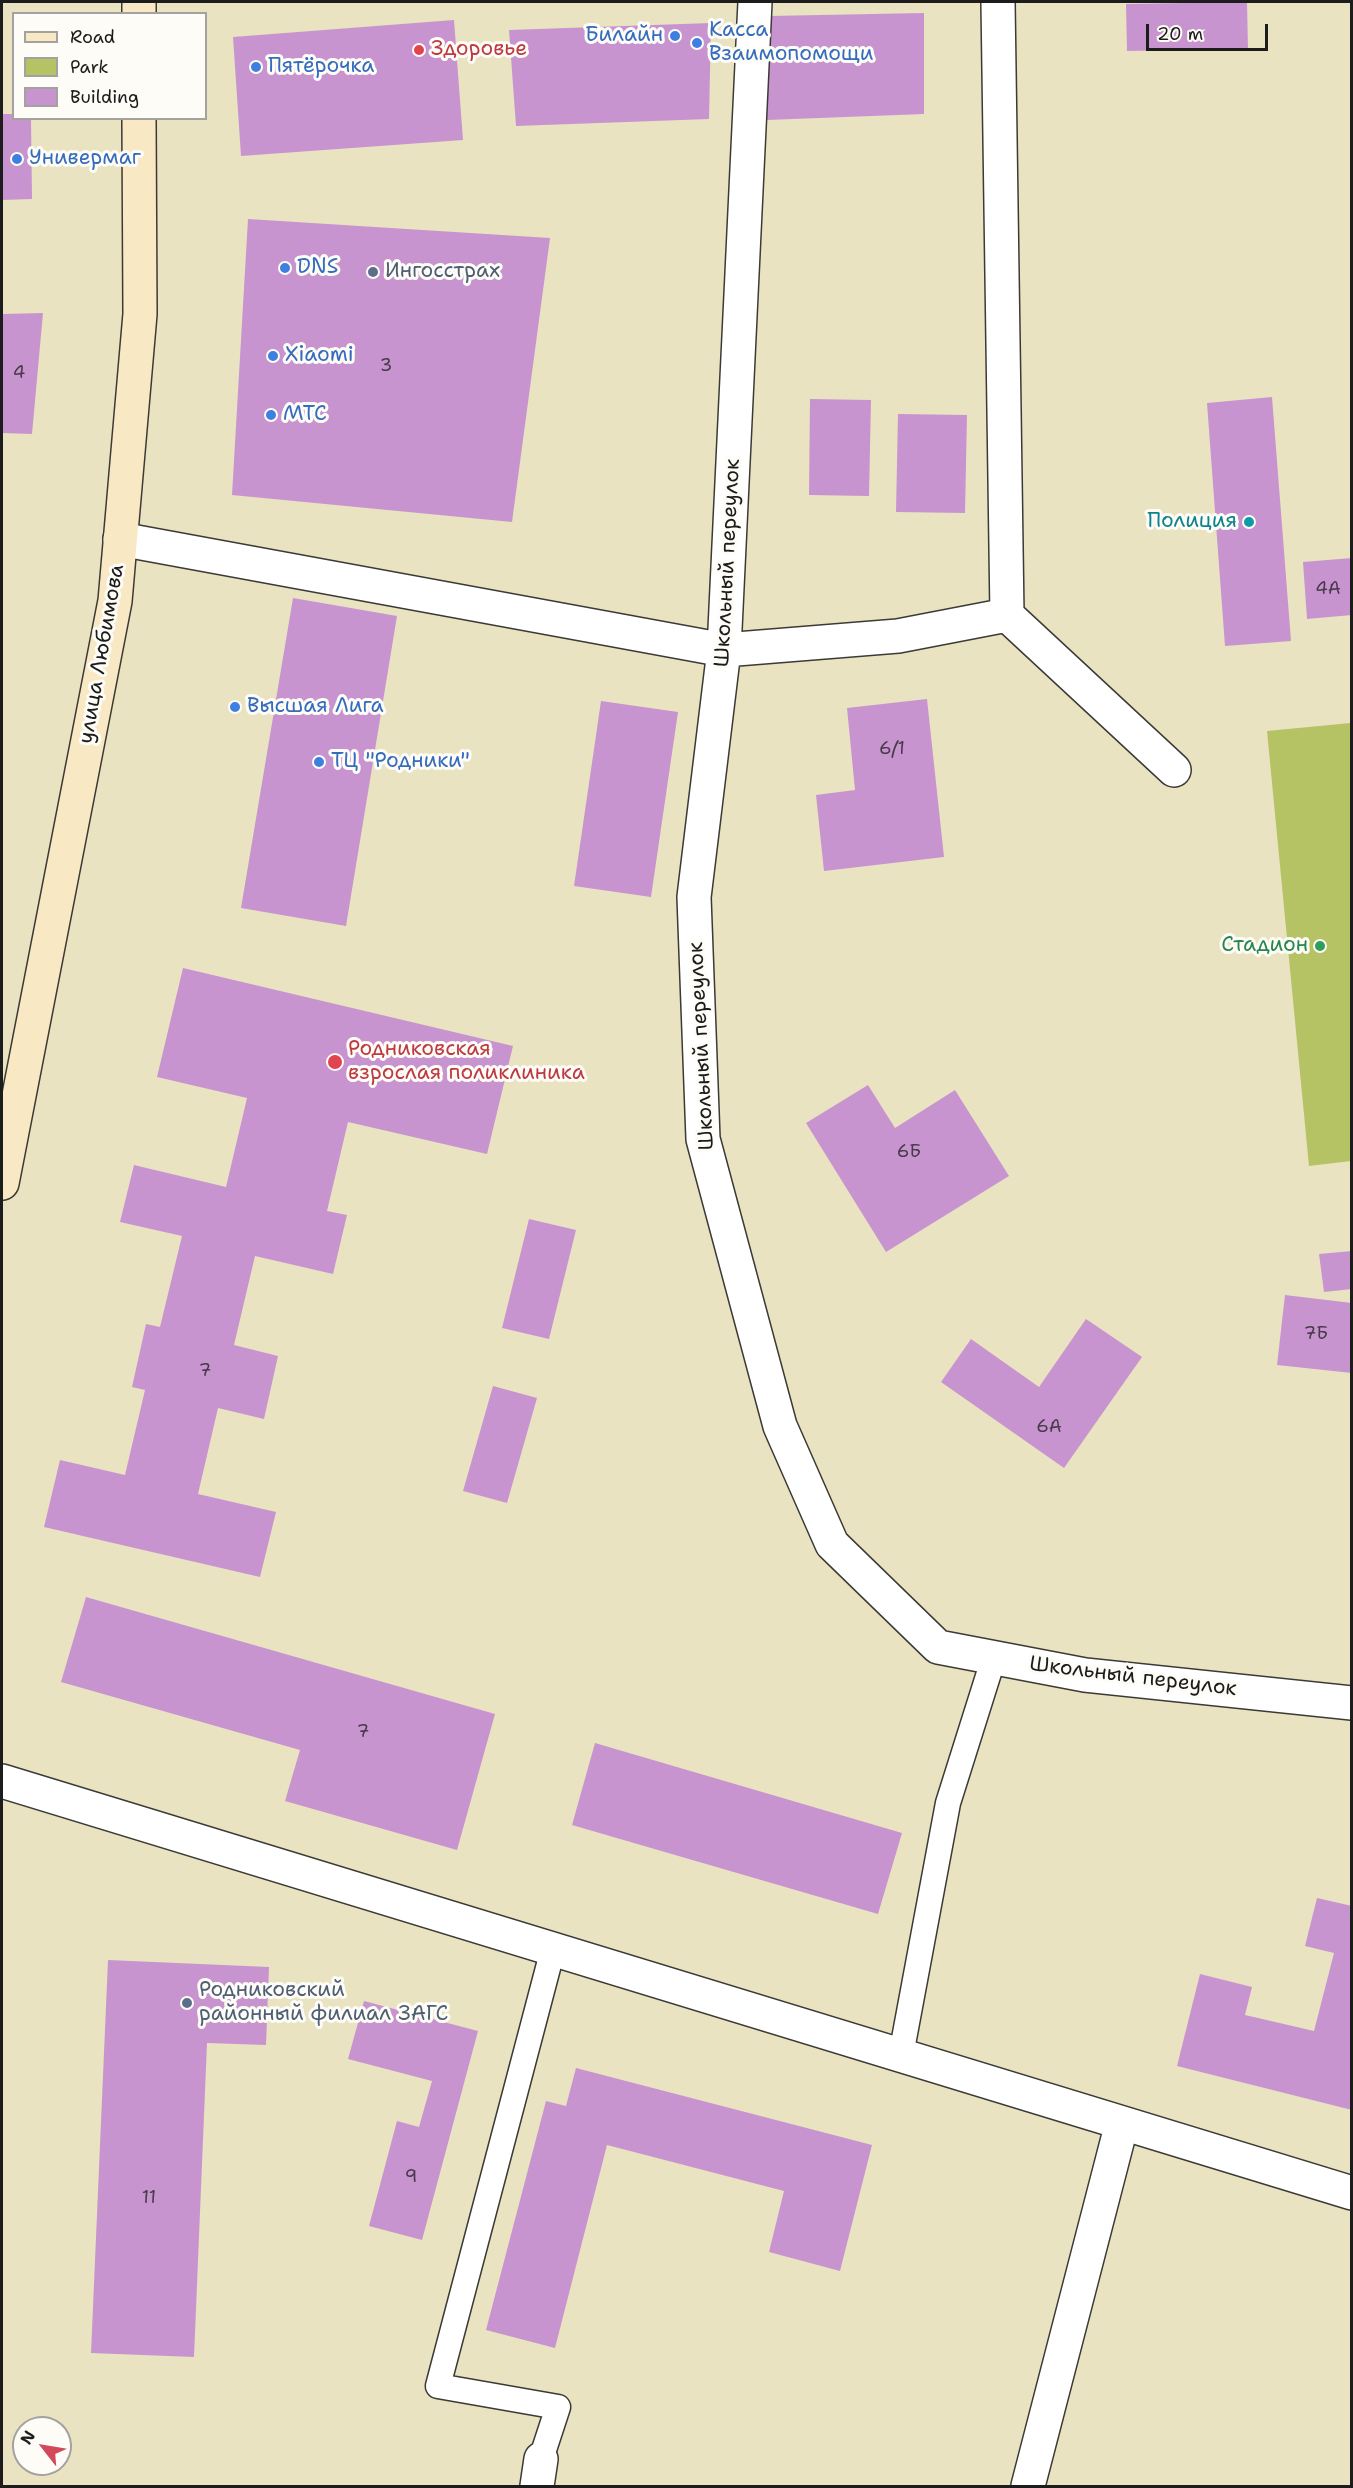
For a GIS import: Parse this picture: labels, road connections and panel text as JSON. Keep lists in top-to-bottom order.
{
  "streets": {
    "main road": ["улица Любимова"],
    "street": ["Школьный переулок"]
  },
  "places": [
    "Билайн",
    "Касса Взаимопомощи",
    "Здоровье",
    "Пятёрочка",
    "Универмаг",
    "DNS",
    "Ингосстрах",
    "Xiaomi",
    "МТС",
    "Полиция",
    "Высшая Лига",
    "ТЦ \"Родники\"",
    "Стадион",
    "Родниковская взрослая поликлиника",
    "Родниковский районный филиал ЗАГС"
  ],
  "house_numbers": [
    "3",
    "4",
    "4А",
    "6/1",
    "6Б",
    "7Б",
    "7",
    "6А",
    "7",
    "9",
    "11"
  ],
  "legend": ["Road", "Park", "Building"],
  "scale_bar": "20 m",
  "north": "top left"
}
